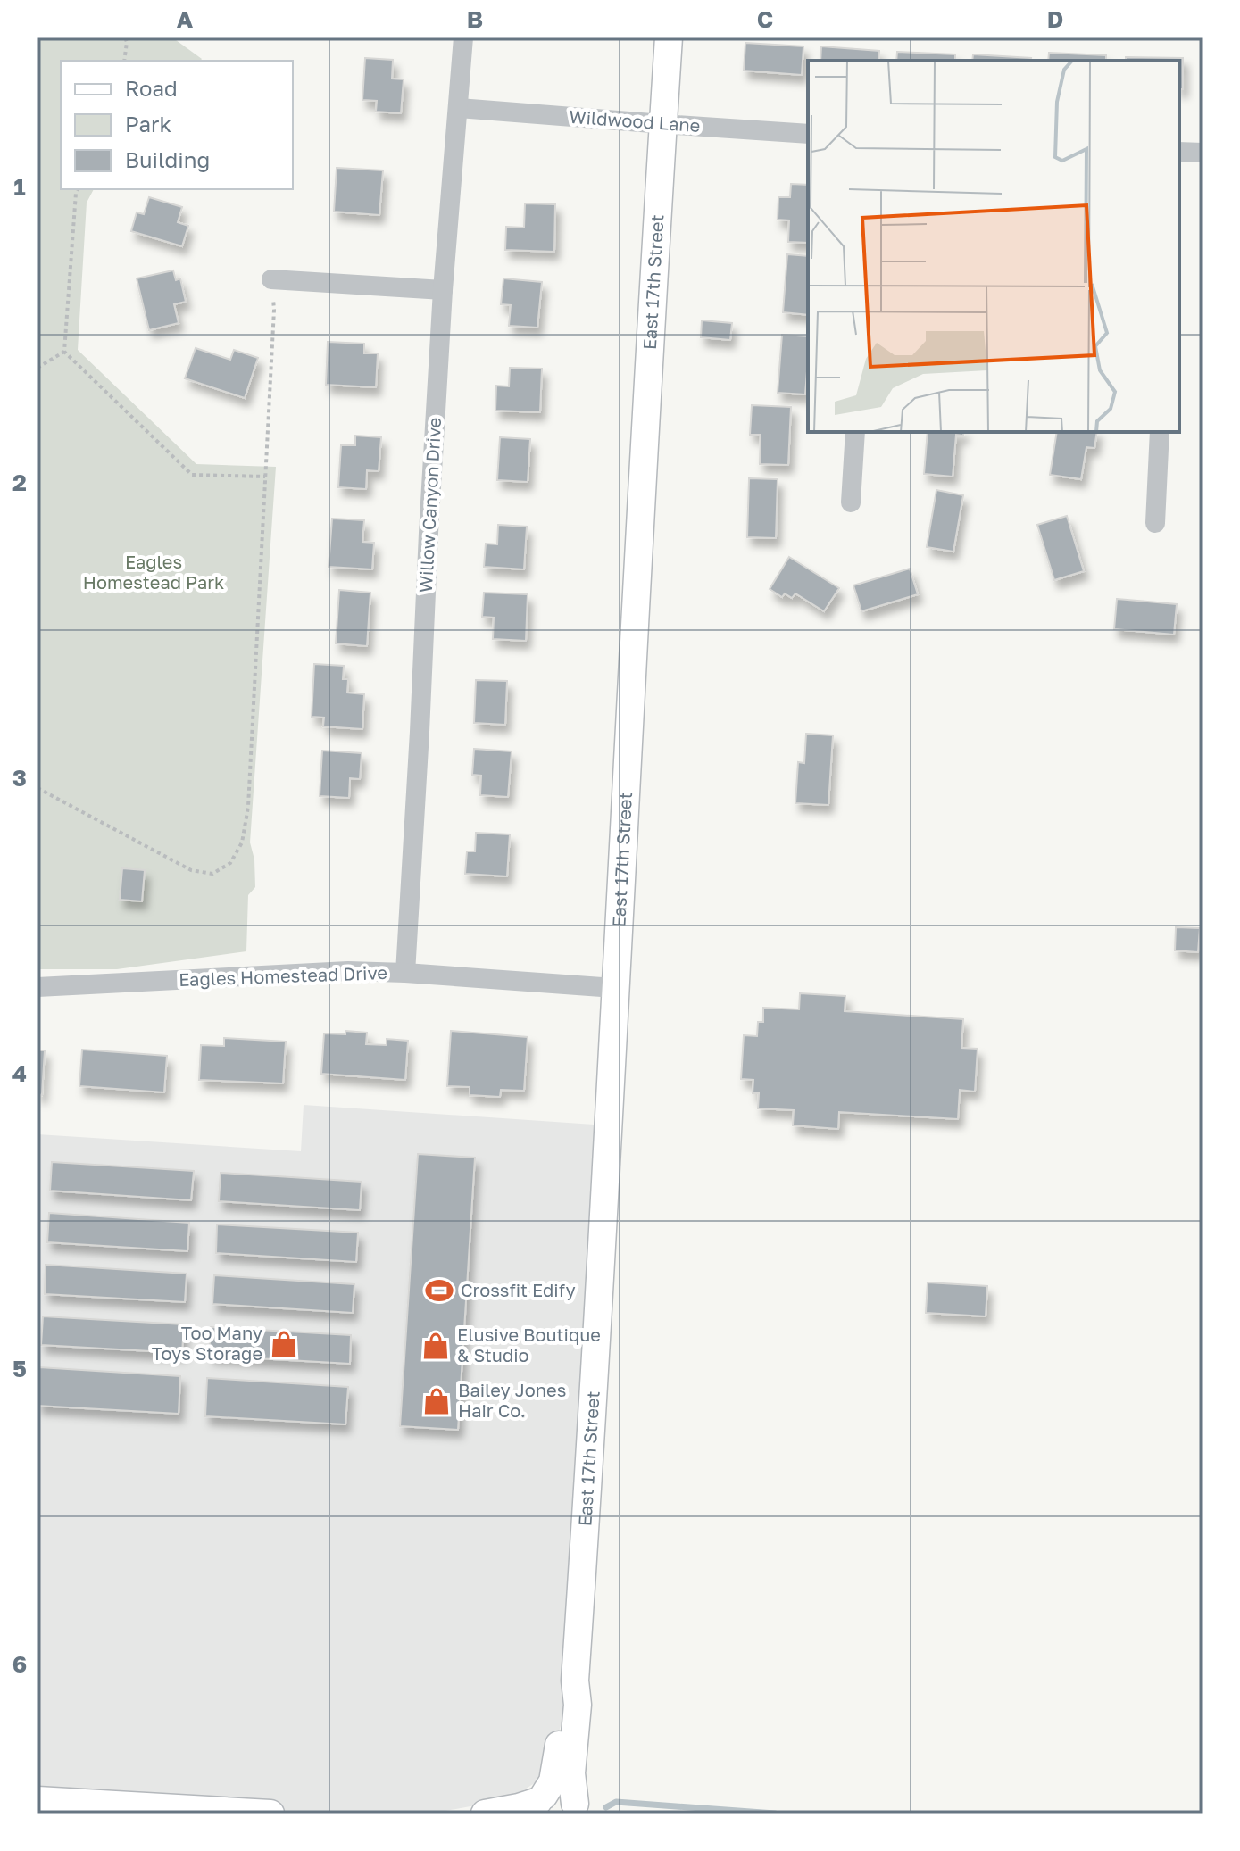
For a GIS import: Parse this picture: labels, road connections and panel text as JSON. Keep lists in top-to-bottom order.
{
  "streets": {
    "main road": ["East 17th Street"],
    "street": ["Wildwood Lane", "Willow Canyon Drive", "Eagles Homestead Drive"]
  },
  "crossings": [
    ["Wildwood Lane", "East 17th Street"],
    ["Wildwood Lane", "Willow Canyon Drive"],
    ["East 17th Street", "Eagles Homestead Drive"],
    ["Willow Canyon Drive", "Eagles Homestead Drive"]
  ],
  "parks": ["Eagles Homestead Park"],
  "places": {
    "sports": ["Crossfit Edify"],
    "shop": ["Too Many Toys Storage", "Elusive Boutique & Studio", "Bailey Jones Hair Co."]
  },
  "legend": ["Road", "Park", "Building"],
  "grid": {
    "columns": [
      "A",
      "B",
      "C",
      "D"
    ],
    "rows": [
      "1",
      "2",
      "3",
      "4",
      "5",
      "6"
    ]
  }
}
